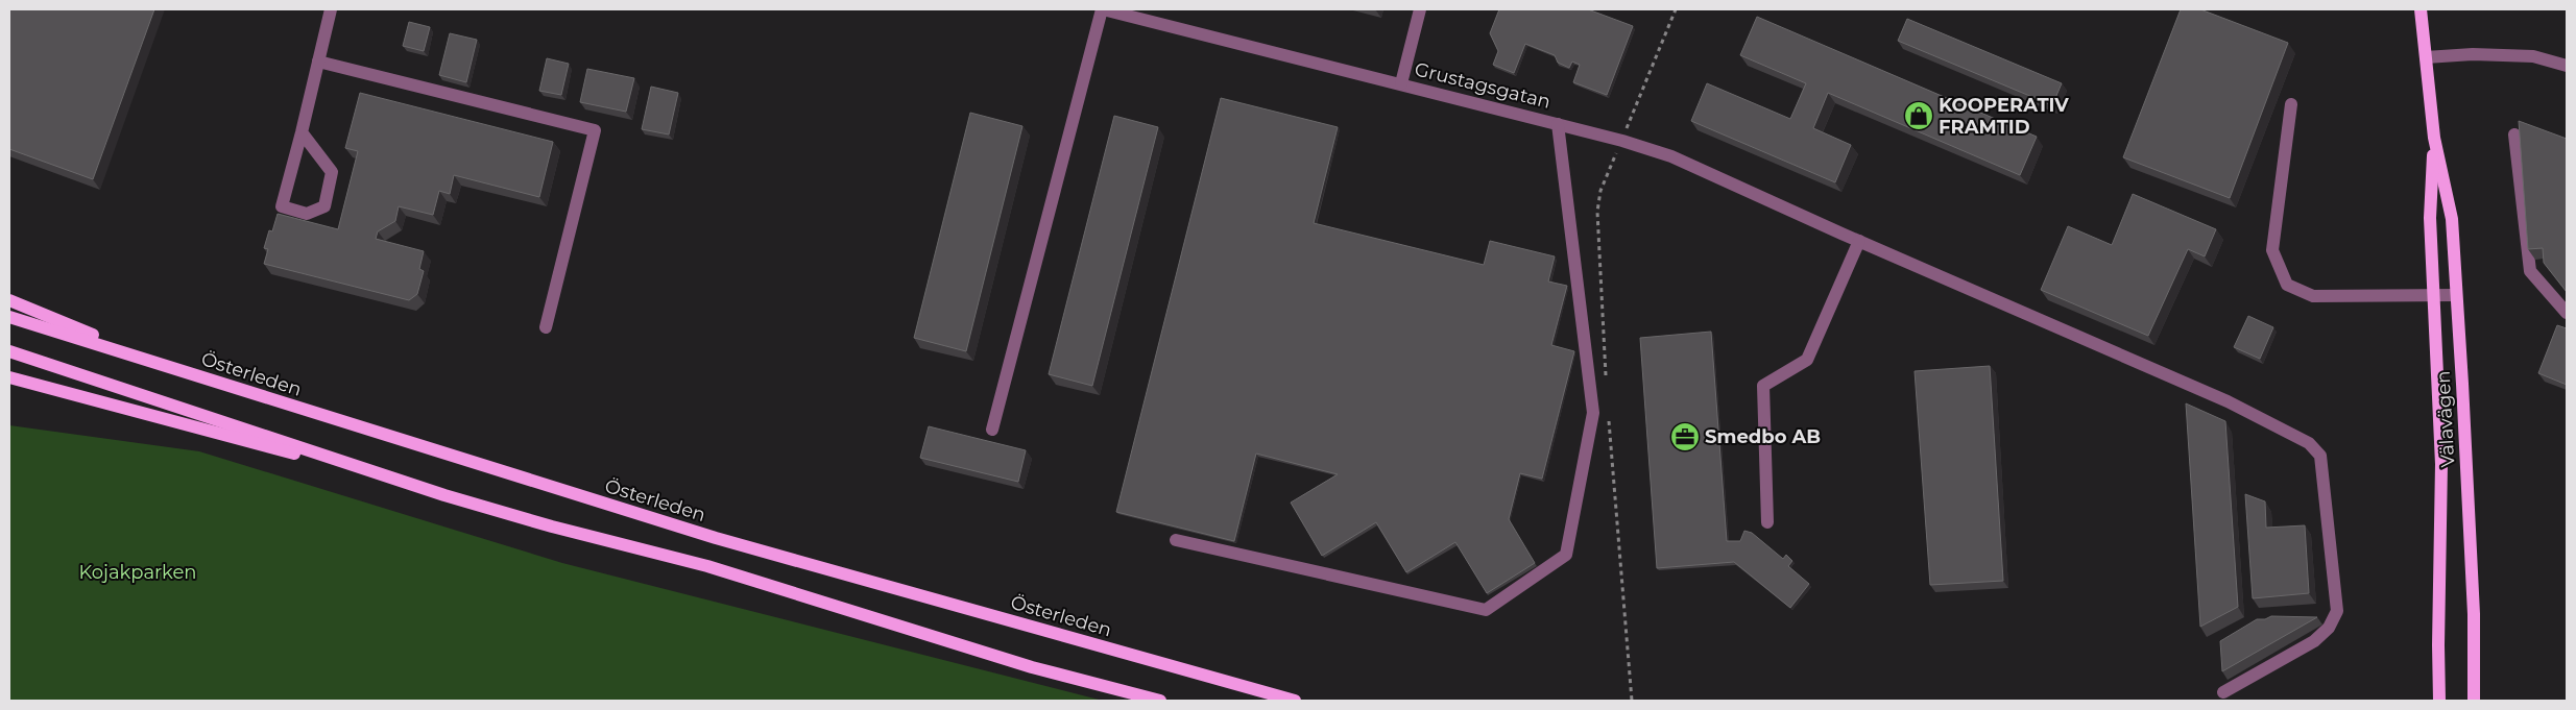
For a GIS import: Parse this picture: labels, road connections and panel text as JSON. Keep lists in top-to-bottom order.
{
  "streets": {
    "main road": ["Österleden", "Välavägen"],
    "street": ["Grustagsgatan"]
  },
  "parks": ["Kojakparken"],
  "places": {
    "shop": ["KOOPERATIV FRAMTID"],
    "office": ["Smedbo AB"]
  }
}
